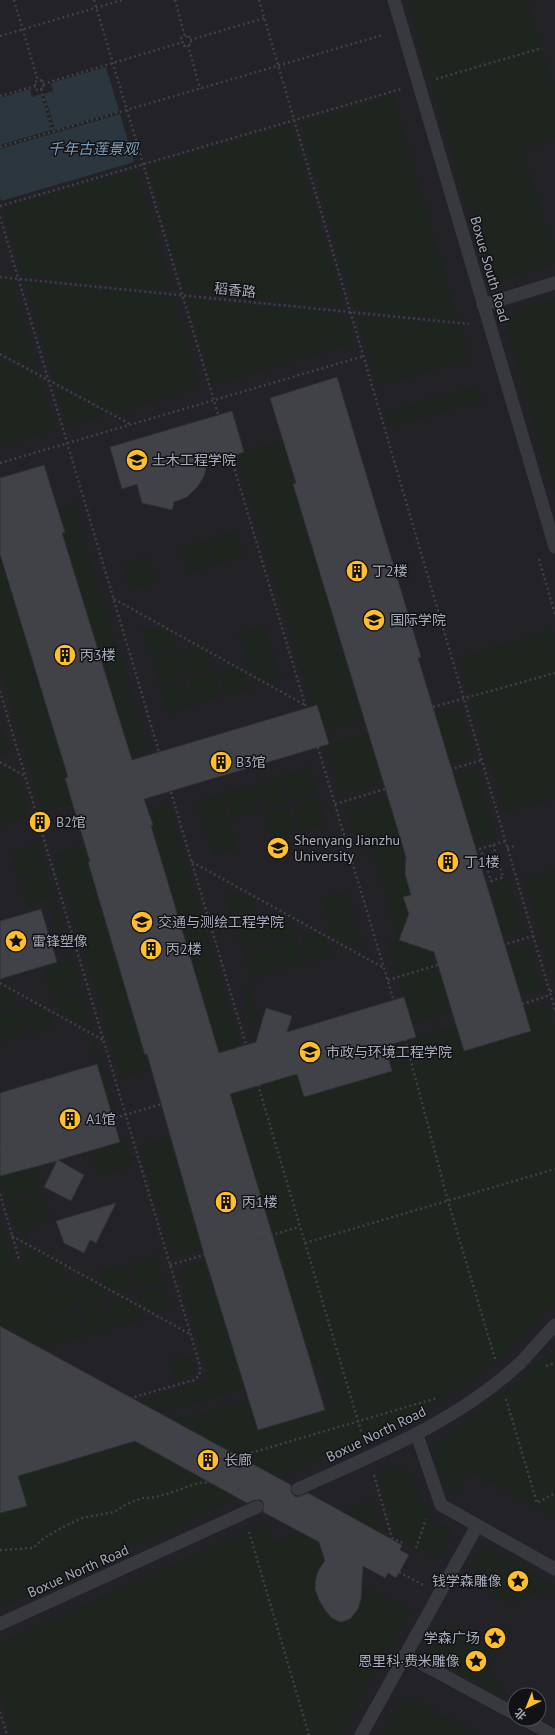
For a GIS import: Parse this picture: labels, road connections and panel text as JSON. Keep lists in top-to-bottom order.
{
  "streets": {
    "lane": ["Boxue South Road", "Boxue North Road"],
    "path": ["稻香路"]
  },
  "water": ["千年古莲景观"],
  "places": {
    "school or university": [
      "土木工程学院",
      "国际学院",
      "Shenyang Jianzhu University",
      "交通与测绘工程学院",
      "市政与环境工程学院"
    ],
    "building": [
      "丁2楼",
      "丙3楼",
      "B3馆",
      "B2馆",
      "丁1楼",
      "丙2楼",
      "A1馆",
      "丙1楼",
      "长廊"
    ],
    "place": [
      "雷锋塑像",
      "钱学森雕像",
      "学森广场",
      "恩里科·费米雕像"
    ]
  },
  "north": "bottom left"
}
